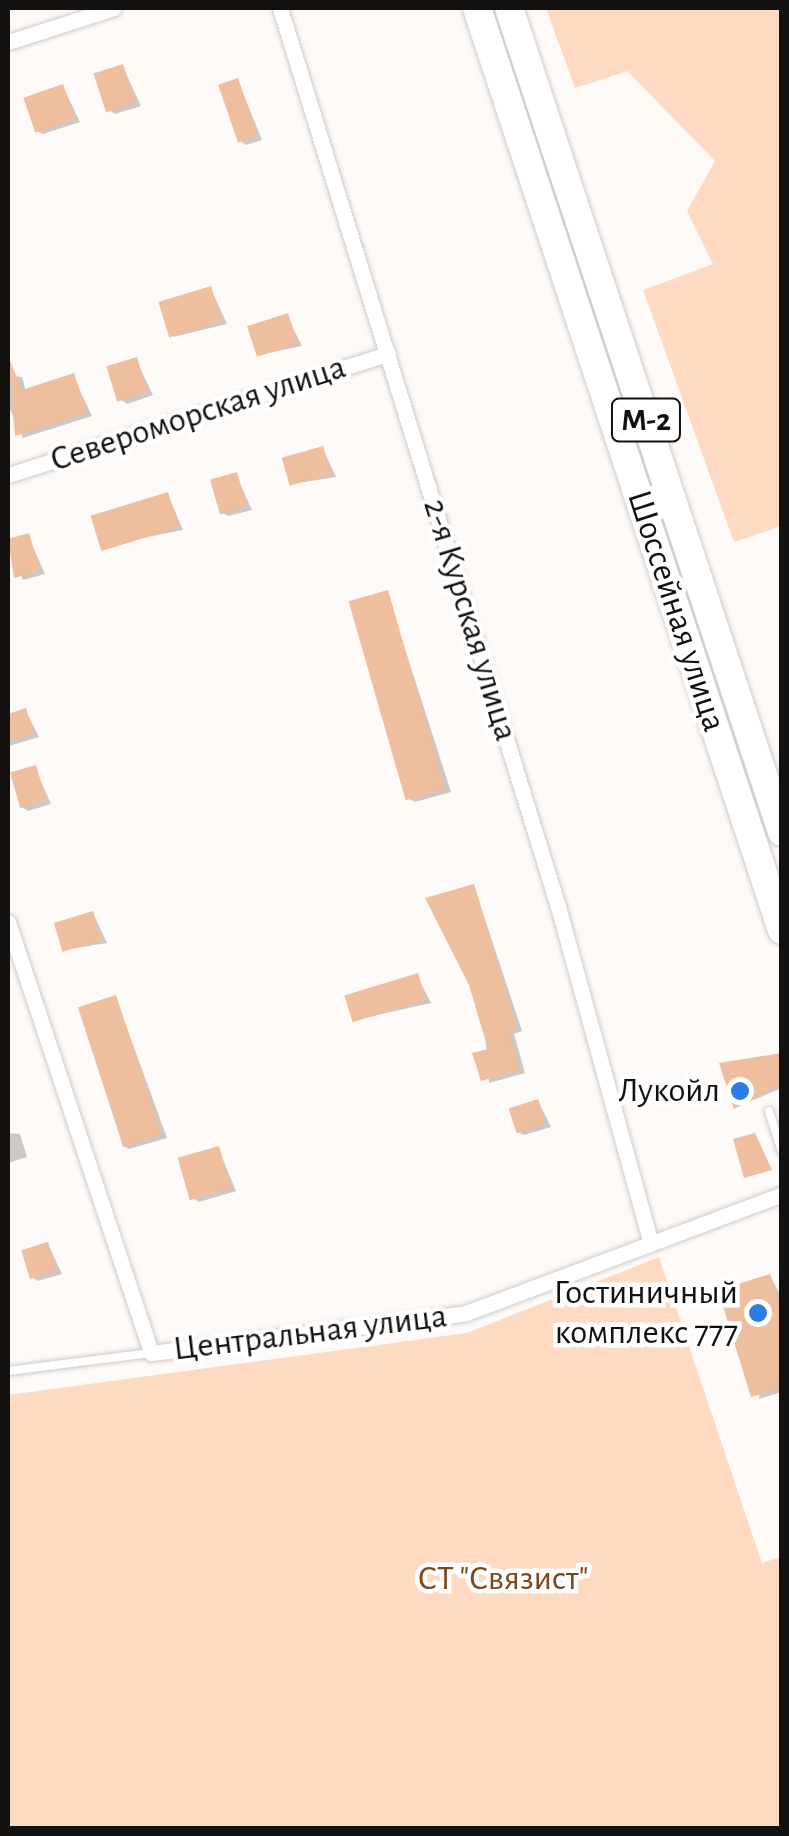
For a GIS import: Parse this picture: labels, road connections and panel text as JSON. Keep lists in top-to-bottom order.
{
  "streets": {
    "highway": ["М-2", "Шоссейная улица"],
    "street": ["Североморская улица", "2-я Курская улица", "Центральная улица"]
  },
  "crossings": [
    ["Североморская улица", "2-я Курская улица"],
    ["2-я Курская улица", "Центральная улица"]
  ],
  "parks": ["СТ \"Связист\""],
  "places": ["Лукойл", "Гостиничный комплекс 777"]
}
